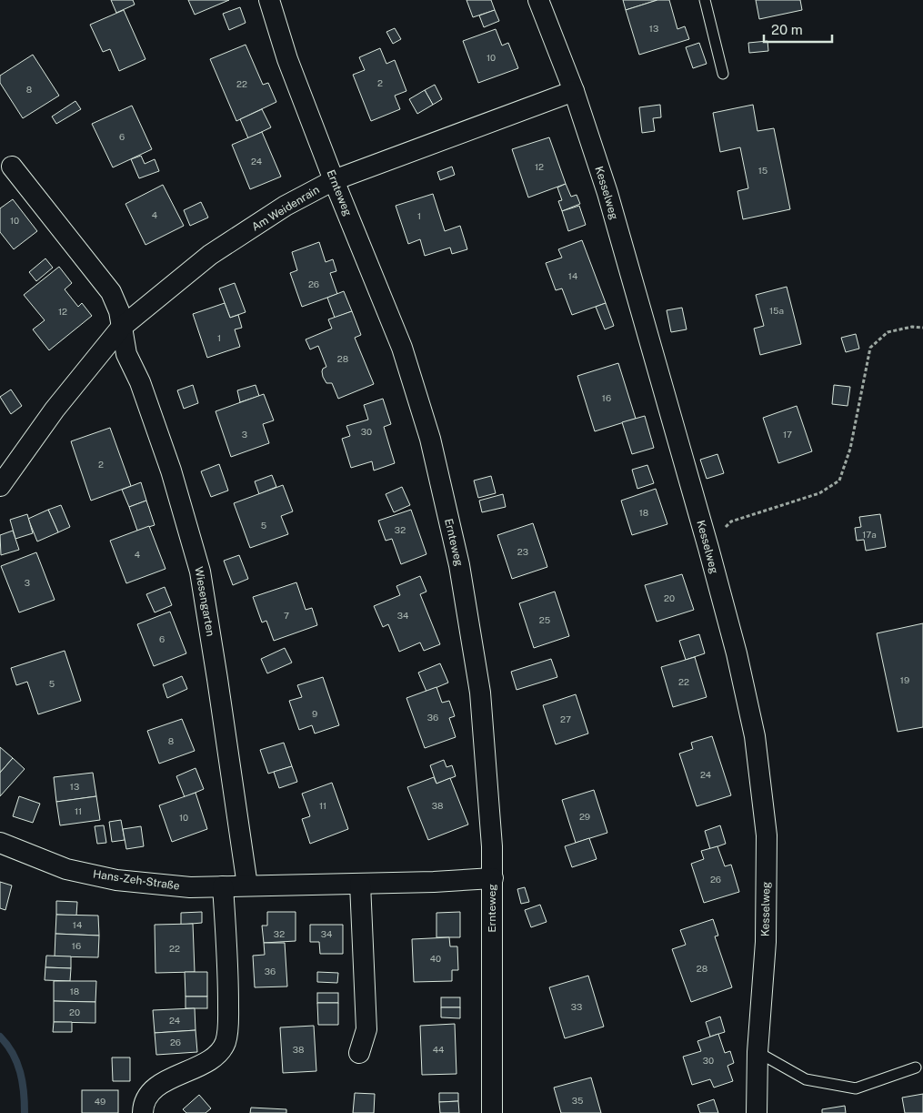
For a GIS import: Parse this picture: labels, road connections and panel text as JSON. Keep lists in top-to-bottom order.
{
  "streets": {
    "street": [
      "Ernteweg",
      "Kesselweg",
      "Am Weidenrain",
      "Wiesengarten",
      "Hans-Zeh-Straße"
    ]
  },
  "crossings": [
    ["Ernteweg", "Am Weidenrain"],
    ["Ernteweg", "Hans-Zeh-Straße"],
    ["Kesselweg", "Am Weidenrain"],
    ["Am Weidenrain", "Wiesengarten"],
    ["Wiesengarten", "Hans-Zeh-Straße"]
  ],
  "house_numbers": [
    "13",
    "10",
    "2",
    "22",
    "8",
    "6",
    "24",
    "12",
    "15",
    "4",
    "1",
    "10",
    "14",
    "26",
    "15a",
    "12",
    "1",
    "28",
    "16",
    "30",
    "3",
    "17",
    "2",
    "18",
    "5",
    "32",
    "17a",
    "23",
    "4",
    "3",
    "20",
    "7",
    "34",
    "25",
    "6",
    "19",
    "22",
    "5",
    "9",
    "36",
    "27",
    "8",
    "24",
    "13",
    "11",
    "38",
    "11",
    "29",
    "10",
    "26",
    "14",
    "32",
    "34",
    "16",
    "22",
    "40",
    "28",
    "36",
    "18",
    "33",
    "20",
    "24",
    "26",
    "38",
    "44",
    "30",
    "35",
    "49"
  ],
  "scale_bar": "20 m"
}
